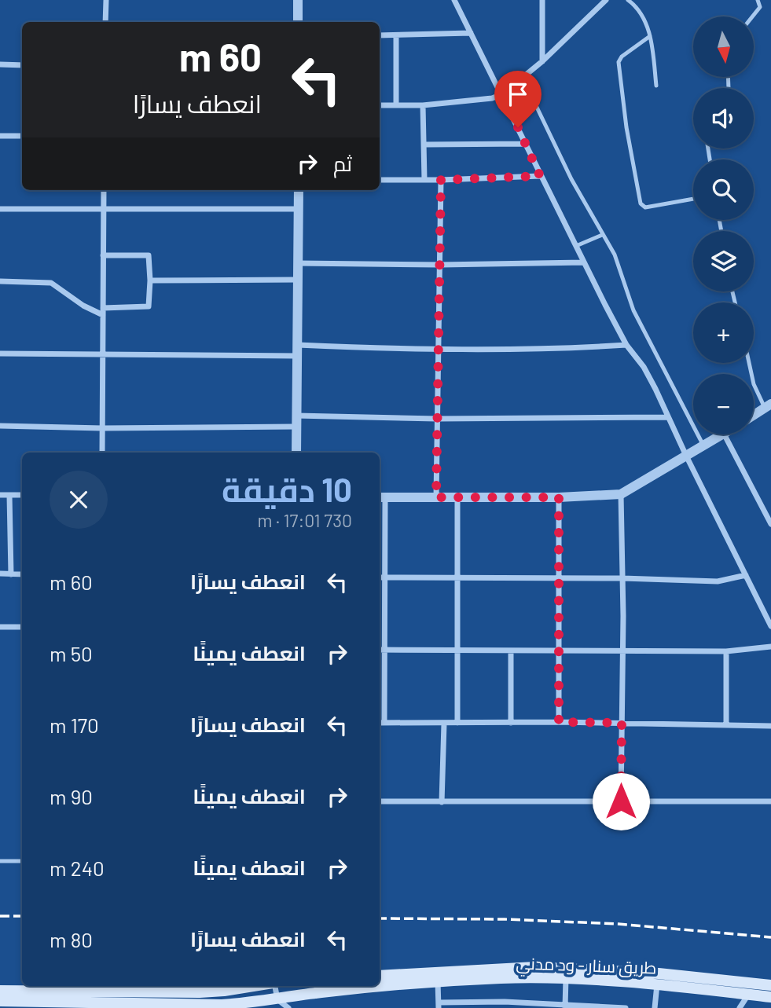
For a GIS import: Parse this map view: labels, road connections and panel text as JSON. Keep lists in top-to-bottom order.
{
  "streets": {
    "main road": ["طريق سنار - ود مدني"]
  },
  "north": "bottom",
  "page": {
    "map_buttons": ["+", "−"],
    "turn": ["60 m", "انعطف يسارًا"],
    "then": "ثم",
    "heading": ["10 دقيقة", "730 m · 17:01"],
    "list": [
      {
        "name": "انعطف يسارًا",
        "value": "60 m"
      },
      {
        "name": "انعطف يمينًا",
        "value": "50 m"
      },
      {
        "name": "انعطف يسارًا",
        "value": "170 m"
      },
      {
        "name": "انعطف يمينًا",
        "value": "90 m"
      },
      {
        "name": "انعطف يمينًا",
        "value": "240 m"
      },
      {
        "name": "انعطف يسارًا",
        "value": "80 m"
      }
    ]
  }
}
